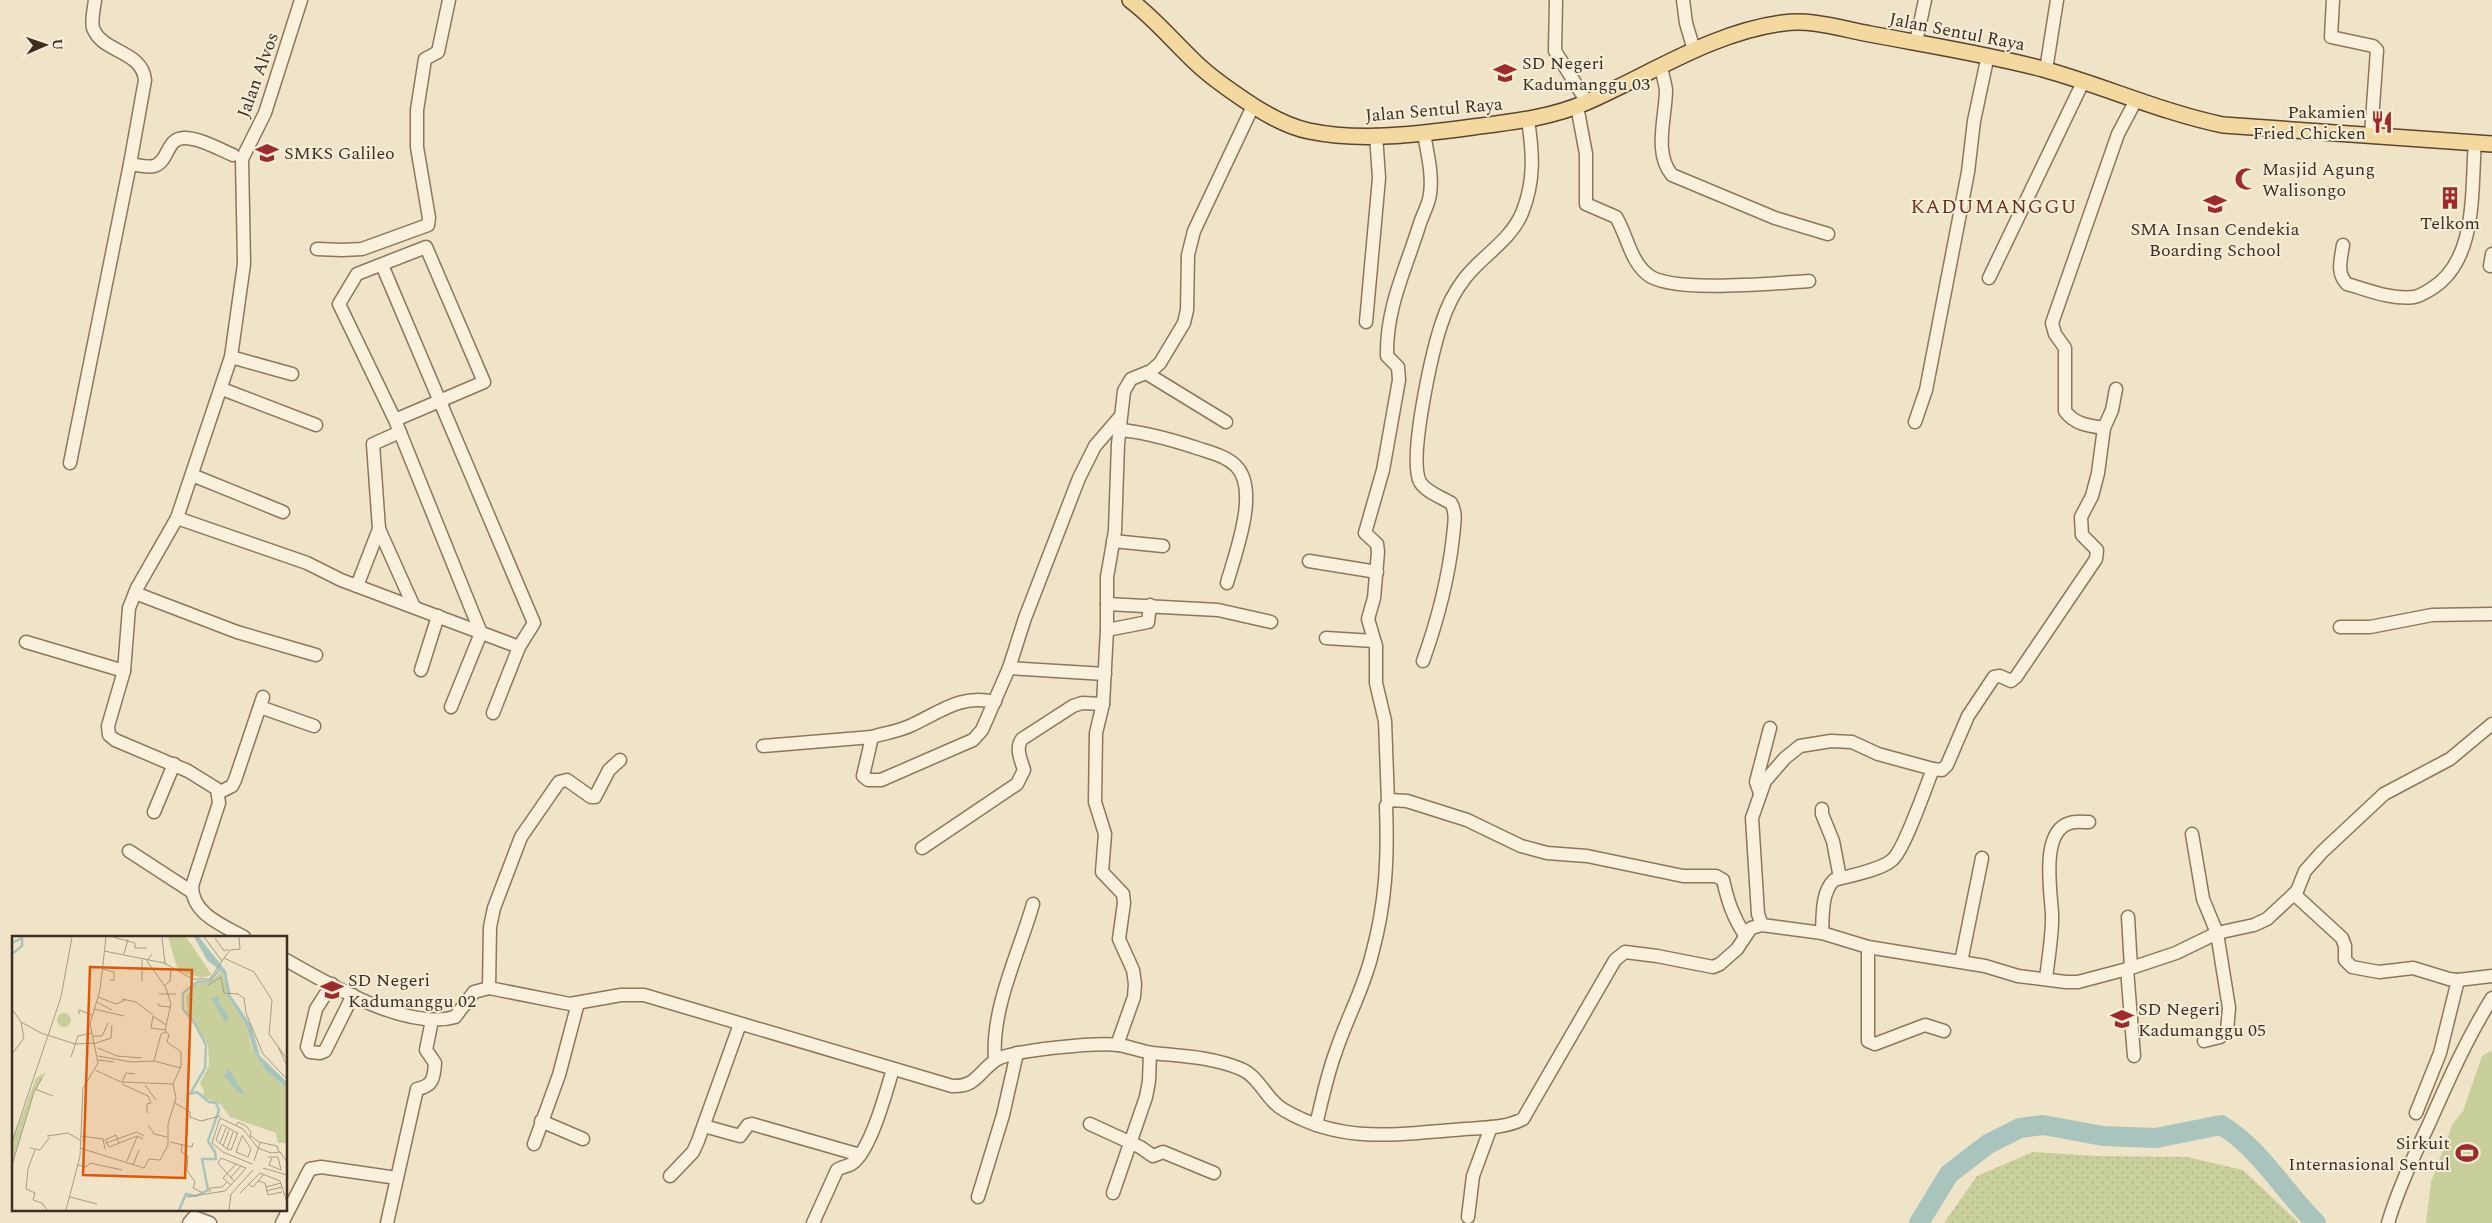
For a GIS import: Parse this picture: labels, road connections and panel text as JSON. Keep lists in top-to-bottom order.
{
  "streets": {
    "main road": ["Jalan Sentul Raya"],
    "street": ["Jalan Alvos"]
  },
  "districts": ["KADUMANGGU"],
  "places": {
    "school or university": [
      "SD Negeri Kadumanggu 03",
      "SMKS Galileo",
      "SMA Insan Cendekia Boarding School",
      "SD Negeri Kadumanggu 02",
      "SD Negeri Kadumanggu 05"
    ],
    "restaurant": ["Pakamien Fried Chicken"],
    "mosque": ["Masjid Agung Walisongo"],
    "building": ["Telkom"],
    "sports": ["Sirkuit Internasional Sentul"]
  },
  "north": "right"
}
